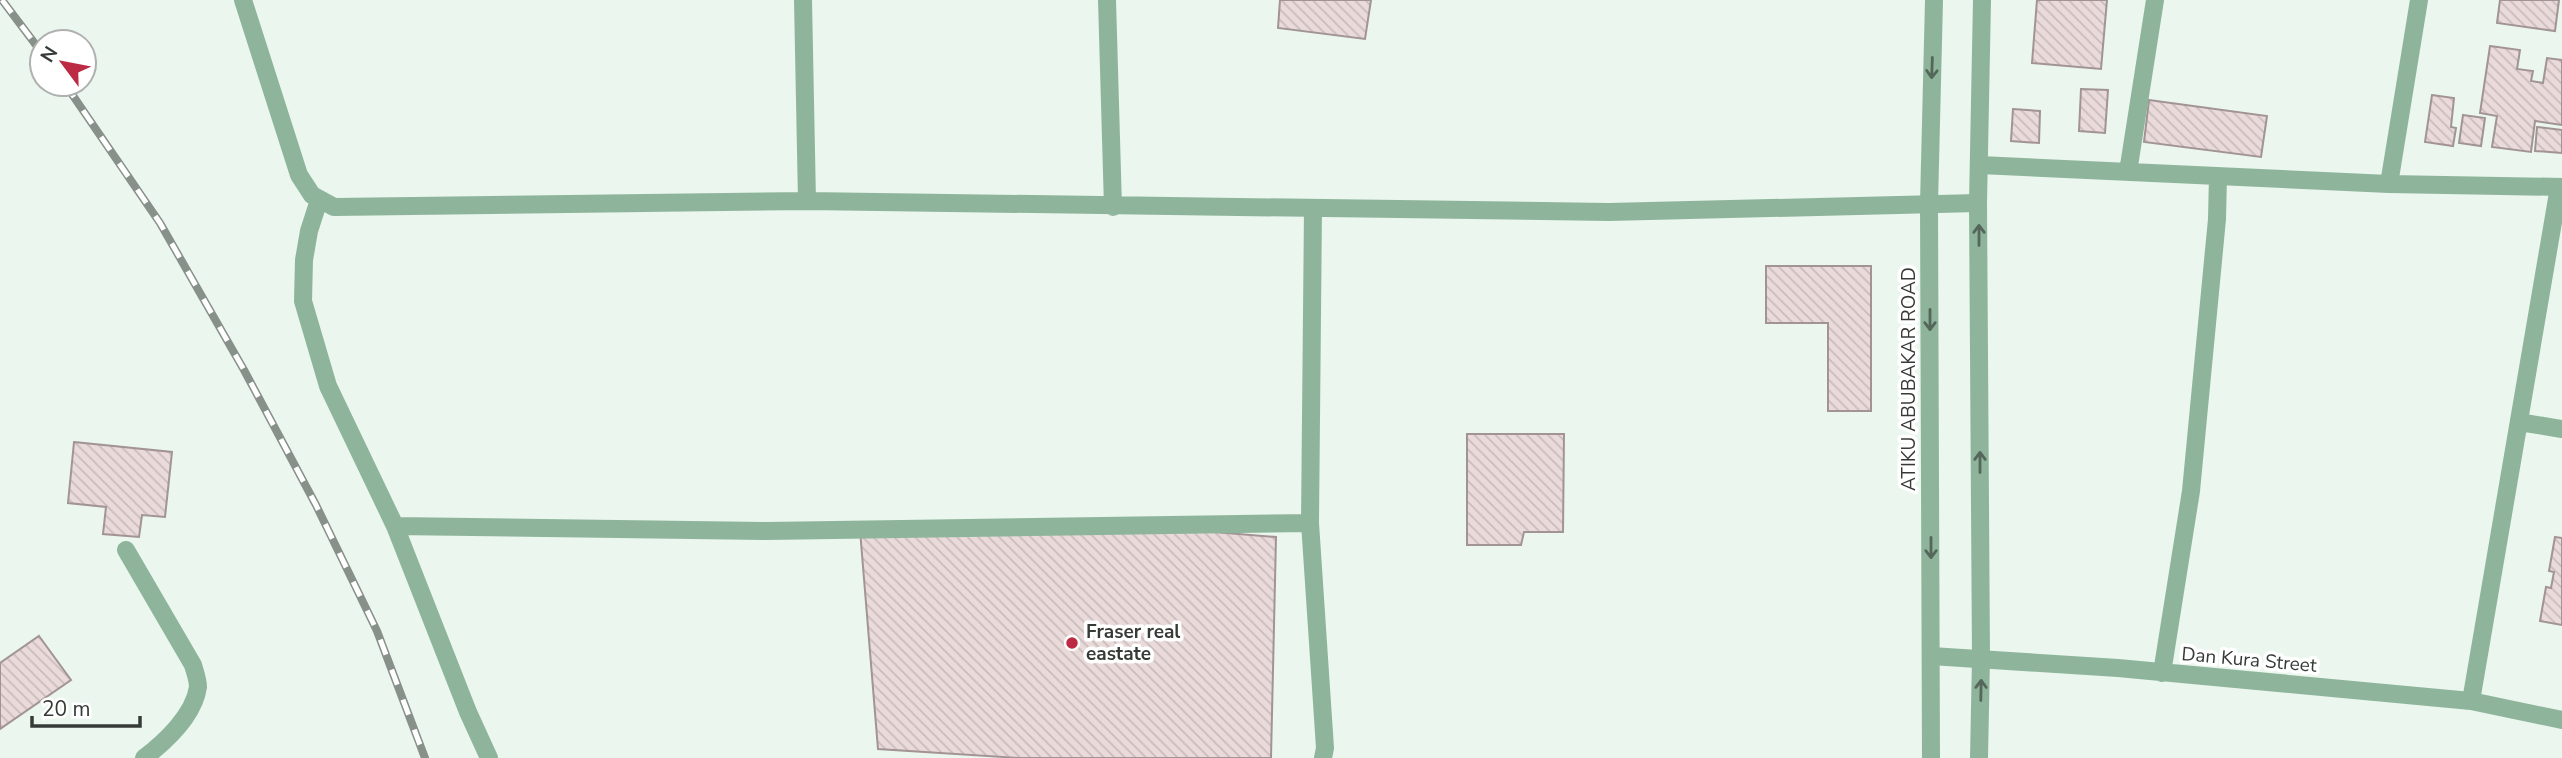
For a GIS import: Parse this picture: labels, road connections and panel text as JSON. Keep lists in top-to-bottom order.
{
  "streets": {
    "street": ["ATIKU ABUBAKAR ROAD", "Dan Kura Street"]
  },
  "crossings": [
    ["ATIKU ABUBAKAR ROAD", "Dan Kura Street"]
  ],
  "places": ["Fraser real eastate"],
  "scale_bar": "20 m",
  "north": "top left"
}
